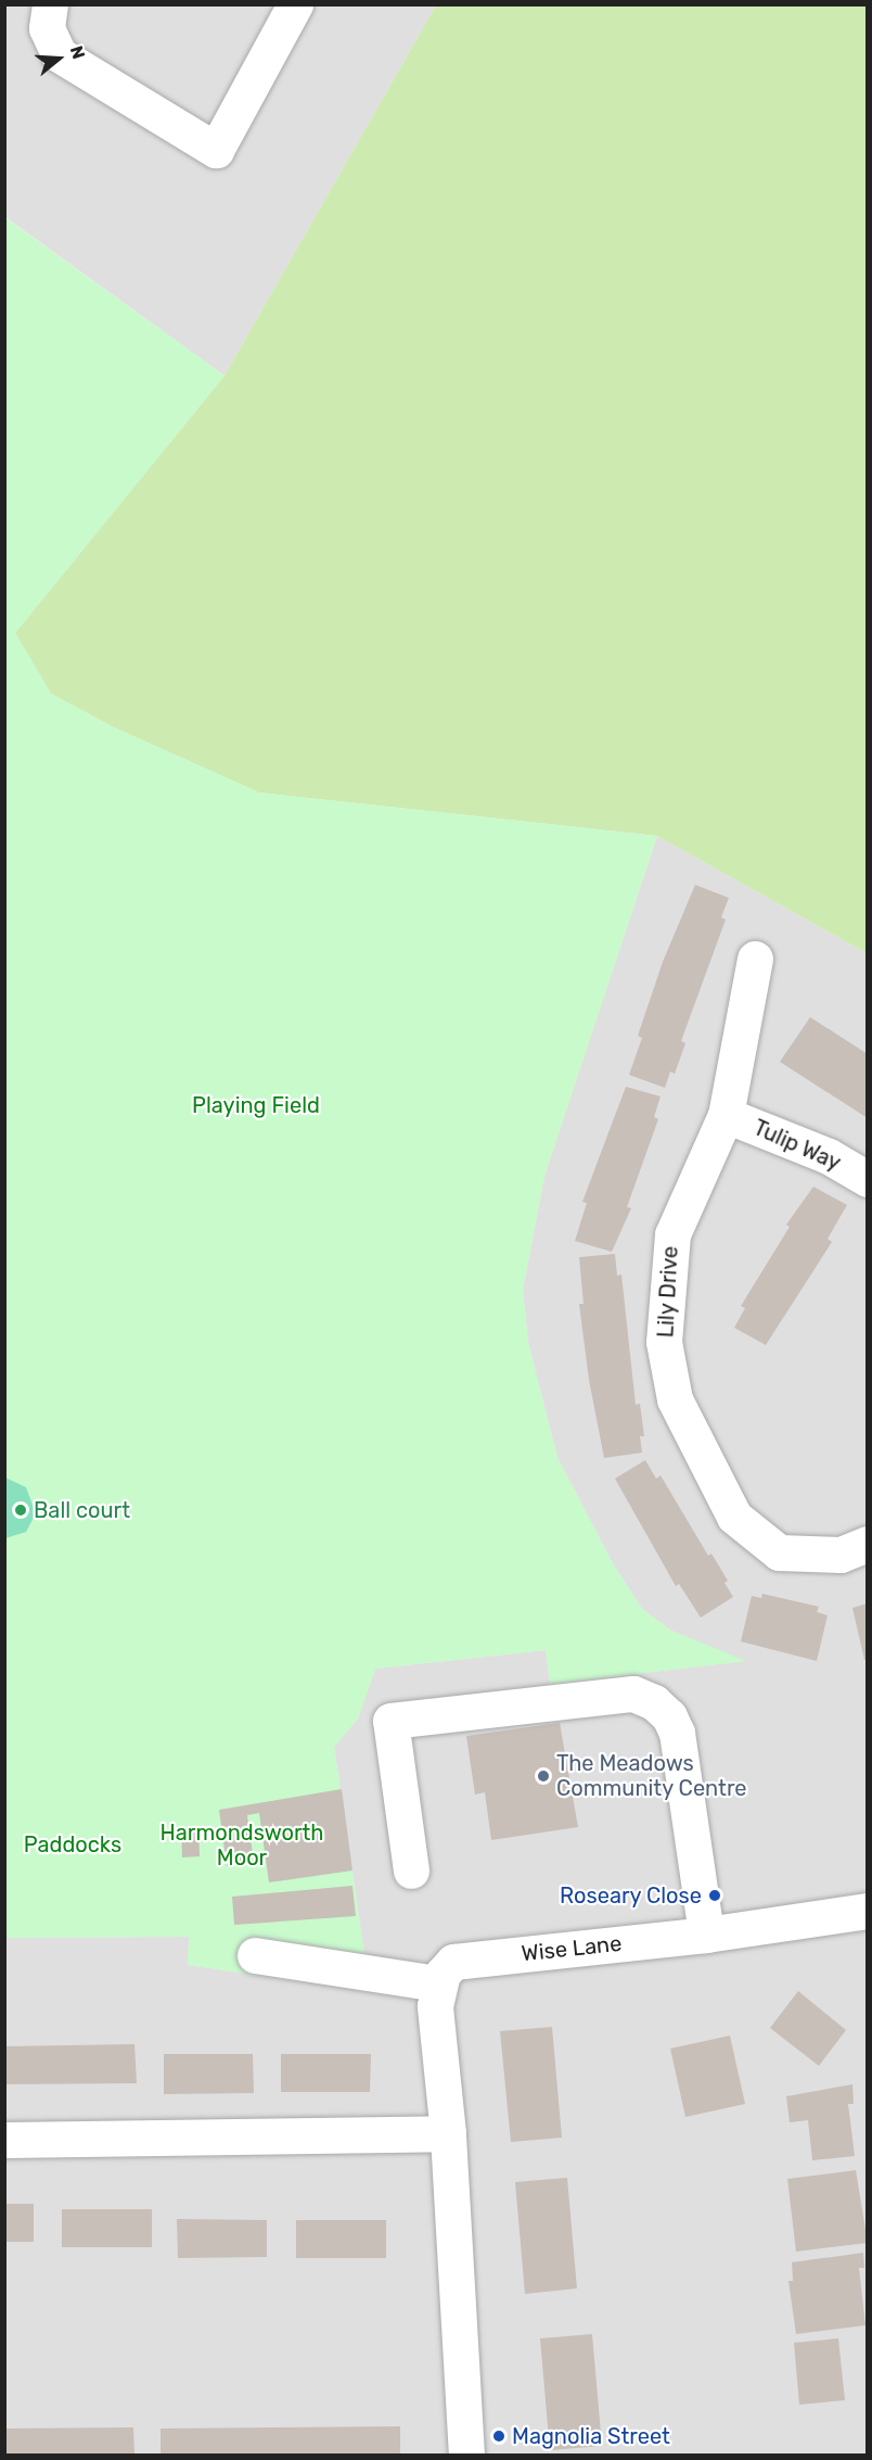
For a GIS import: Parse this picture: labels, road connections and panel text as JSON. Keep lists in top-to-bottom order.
{
  "streets": {
    "street": ["Tulip Way", "Lily Drive", "Wise Lane"]
  },
  "crossings": [
    ["Tulip Way", "Lily Drive"]
  ],
  "parks": ["Playing Field", "Harmondsworth Moor", "Paddocks"],
  "places": [
    "Ball court",
    "The Meadows Community Centre",
    "Roseary Close",
    "Magnolia Street"
  ],
  "north": "right"
}
